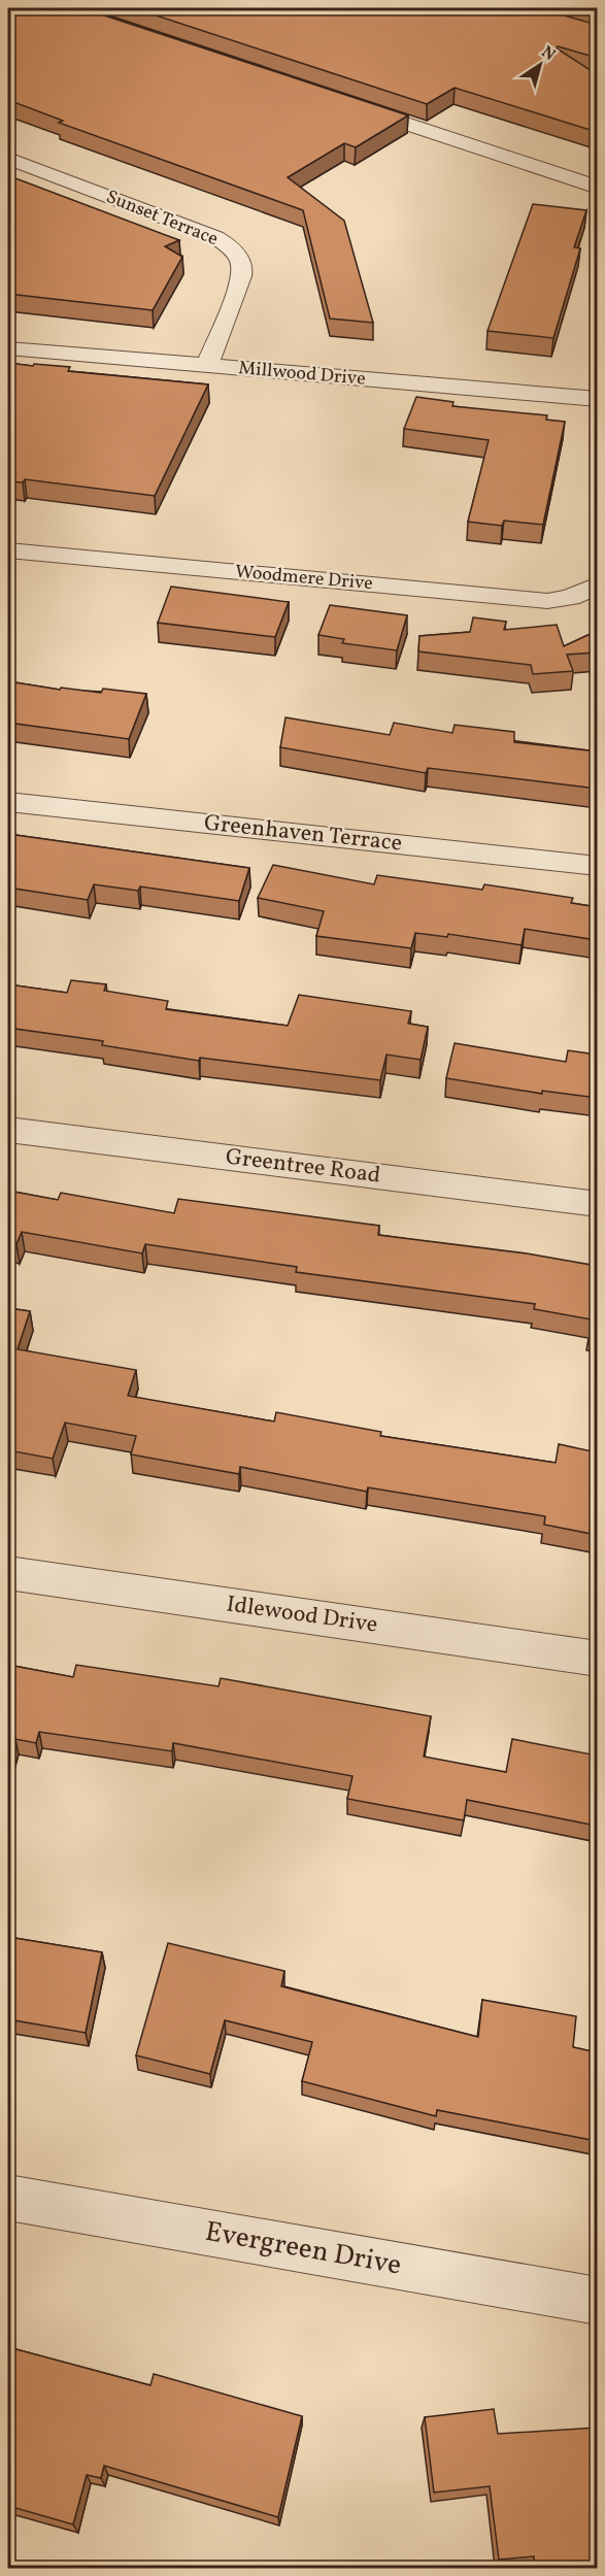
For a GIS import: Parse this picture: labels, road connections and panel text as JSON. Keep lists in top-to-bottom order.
{
  "streets": {
    "street": [
      "Sunset Terrace",
      "Millwood Drive",
      "Woodmere Drive",
      "Greenhaven Terrace",
      "Greentree Road",
      "Idlewood Drive",
      "Evergreen Drive"
    ]
  },
  "crossings": [
    ["Sunset Terrace", "Millwood Drive"]
  ],
  "north": "top right"
}
